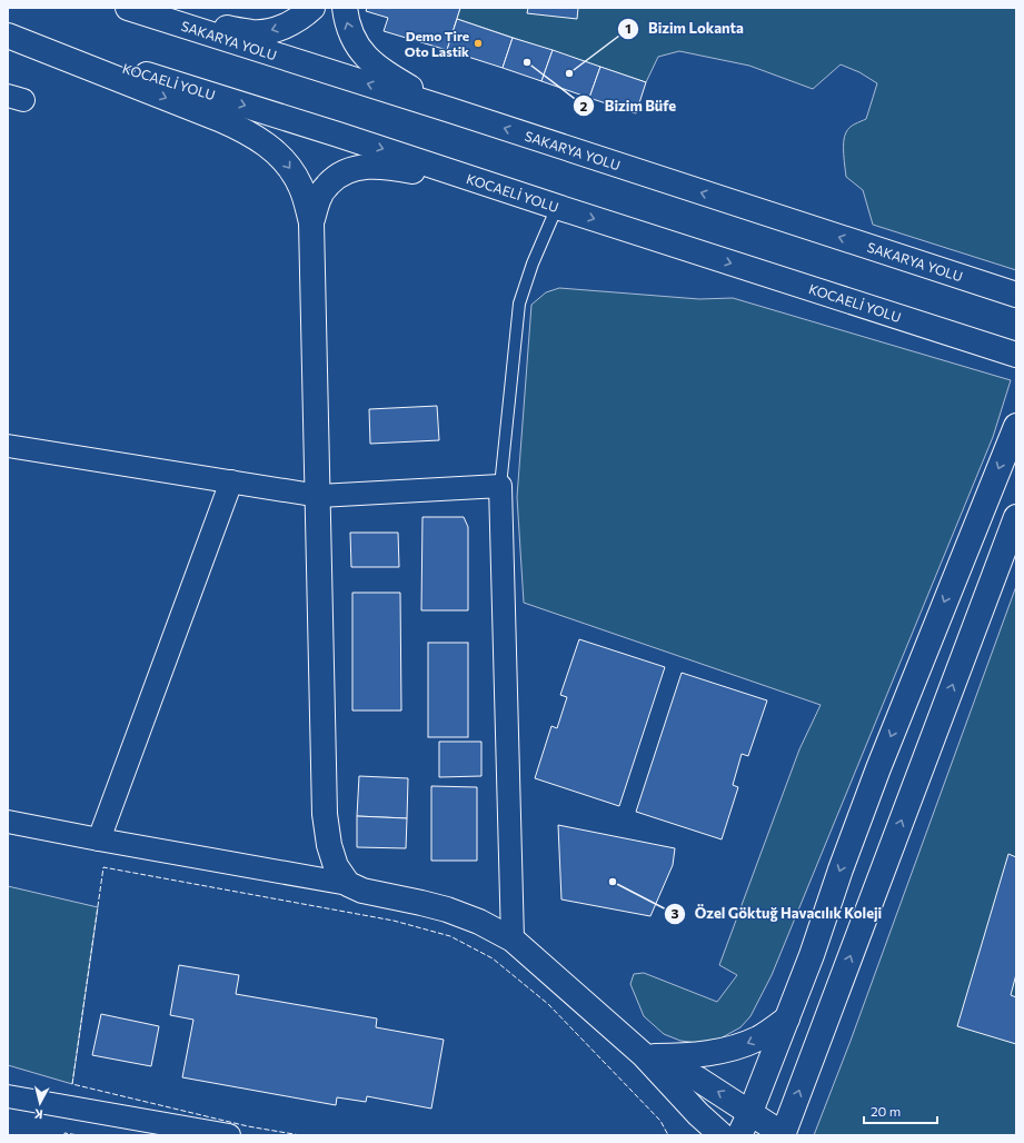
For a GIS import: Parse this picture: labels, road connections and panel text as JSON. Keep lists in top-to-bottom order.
{
  "streets": {
    "highway": ["SAKARYA YOLU", "KOCAELİ YOLU"]
  },
  "places": [
    "Demo Tire Oto Lastik",
    "Bizim Büfe",
    "Bizim Lokanta",
    "Özel Göktuğ Havacılık Koleji"
  ],
  "scale_bar": "20 m",
  "north": "bottom"
}
